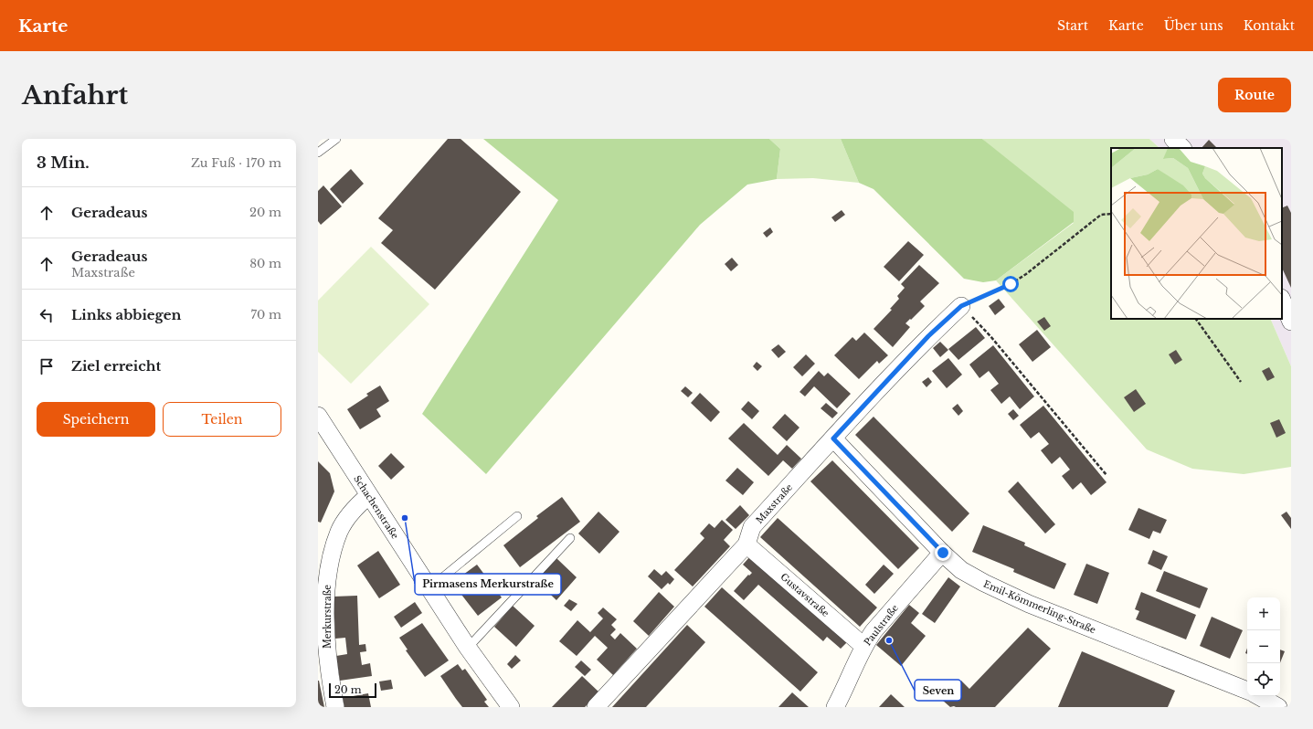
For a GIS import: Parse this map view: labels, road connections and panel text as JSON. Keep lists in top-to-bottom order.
{
  "streets": {
    "street": [
      "Maxstraße",
      "Schachenstraße",
      "Gustavstraße",
      "Emil-Kömmerling-Straße",
      "Merkurstraße",
      "Paulstraße"
    ]
  },
  "crossings": [
    ["Maxstraße", "Gustavstraße"],
    ["Maxstraße", "Emil-Kömmerling-Straße"],
    ["Schachenstraße", "Merkurstraße"],
    ["Gustavstraße", "Paulstraße"],
    ["Emil-Kömmerling-Straße", "Paulstraße"]
  ],
  "places": ["Pirmasens Merkurstraße", "Seven"],
  "scale_bar": "20 m",
  "page": {
    "header": "Karte",
    "nav": [
      "Start",
      "Karte",
      "Über uns",
      "Kontakt"
    ],
    "buttons": [
      "Route",
      ["Speichern", "Teilen"]
    ],
    "title": "Anfahrt",
    "heading": ["3 Min.", "Zu Fuß · 170 m"],
    "list": [
      ["Geradeaus", "20 m"],
      ["Geradeaus", "Maxstraße", "80 m"],
      ["Links abbiegen", "70 m"],
      "Ziel erreicht"
    ],
    "map_buttons": ["+", "−"],
    "scale": "20 m"
  }
}
